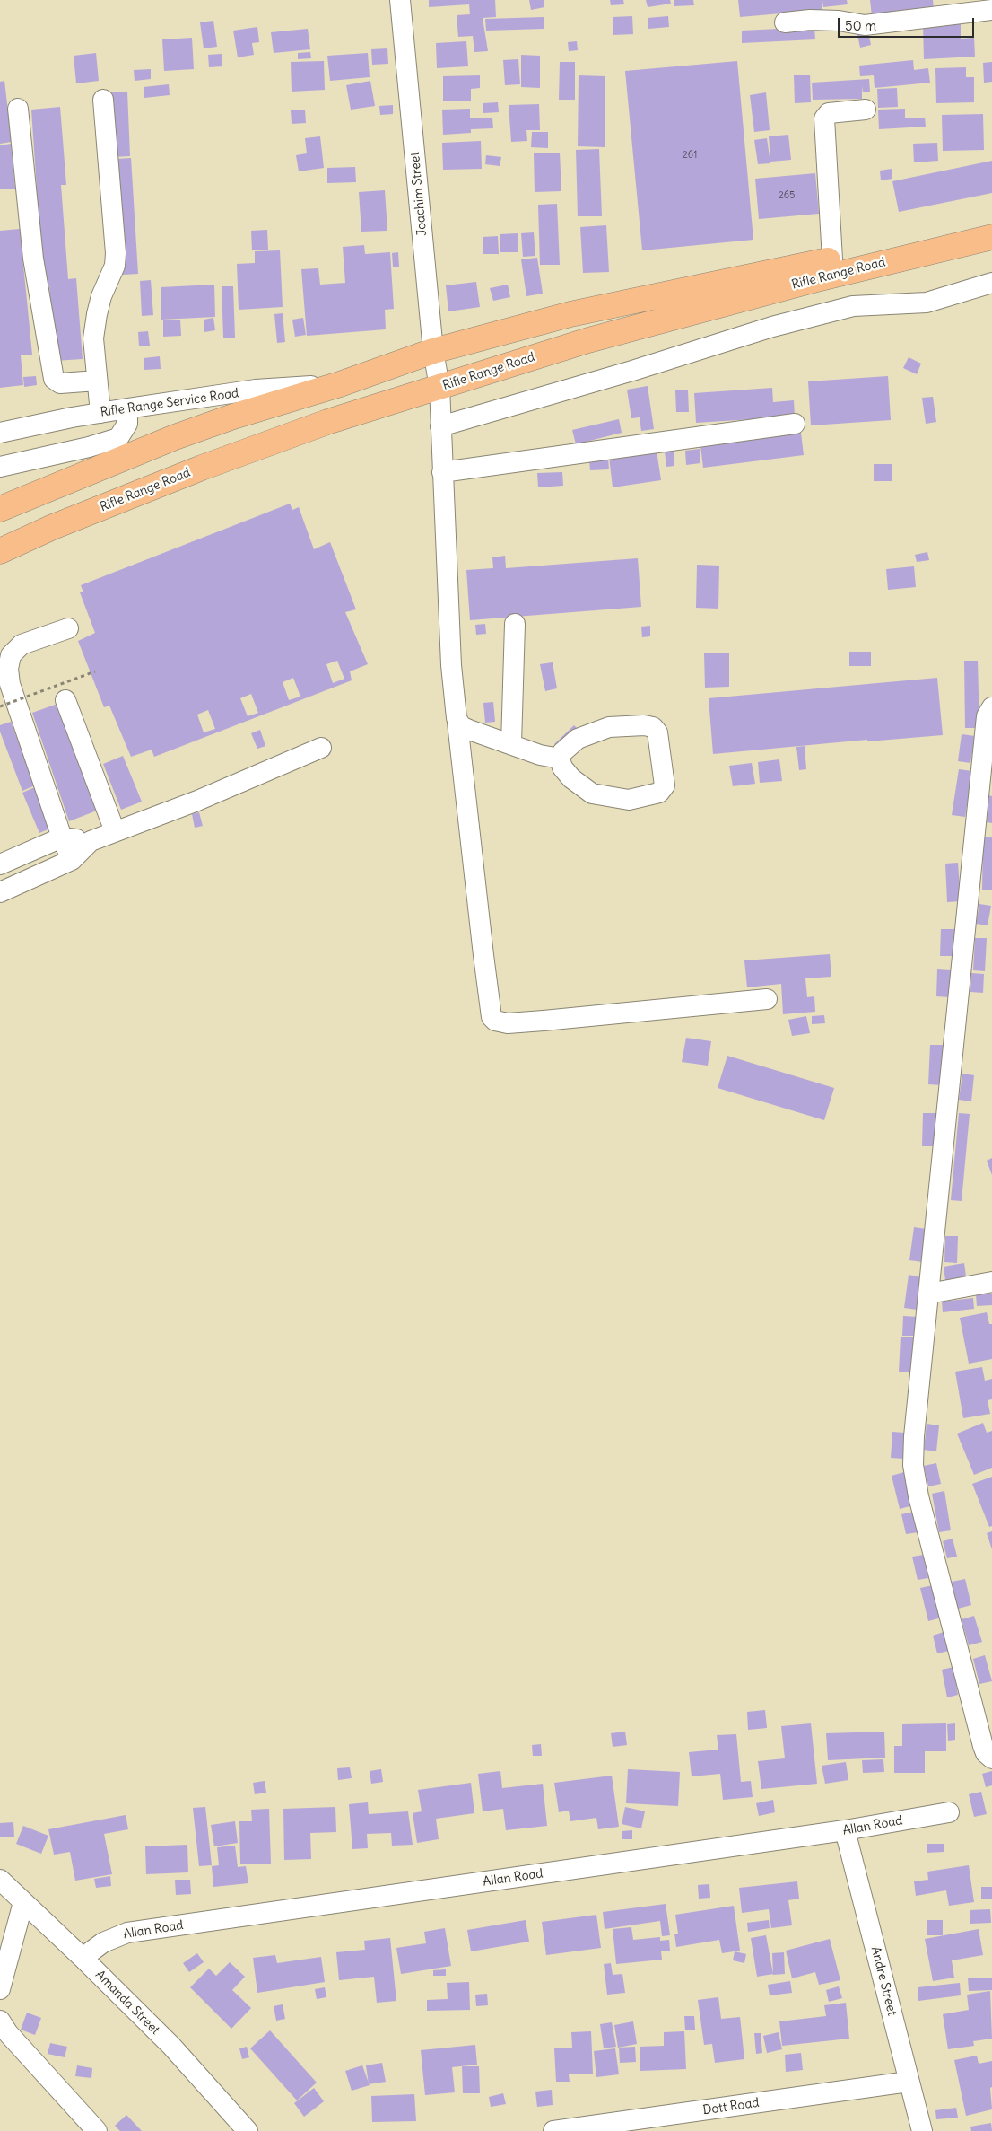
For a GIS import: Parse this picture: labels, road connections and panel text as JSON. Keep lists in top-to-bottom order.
{
  "streets": {
    "main road": ["Rifle Range Road"],
    "street": [
      "Joachim Street",
      "Rifle Range Service Road",
      "Allan Road",
      "Andre Street",
      "Amanda Street",
      "Dott Road"
    ]
  },
  "crossings": [
    ["Joachim Street", "Rifle Range Road"],
    ["Rifle Range Road", "Rifle Range Service Road"],
    ["Allan Road", "Andre Street"],
    ["Allan Road", "Amanda Street"],
    ["Andre Street", "Dott Road"]
  ],
  "house_numbers": ["261", "265"],
  "scale_bar": "50 m"
}
